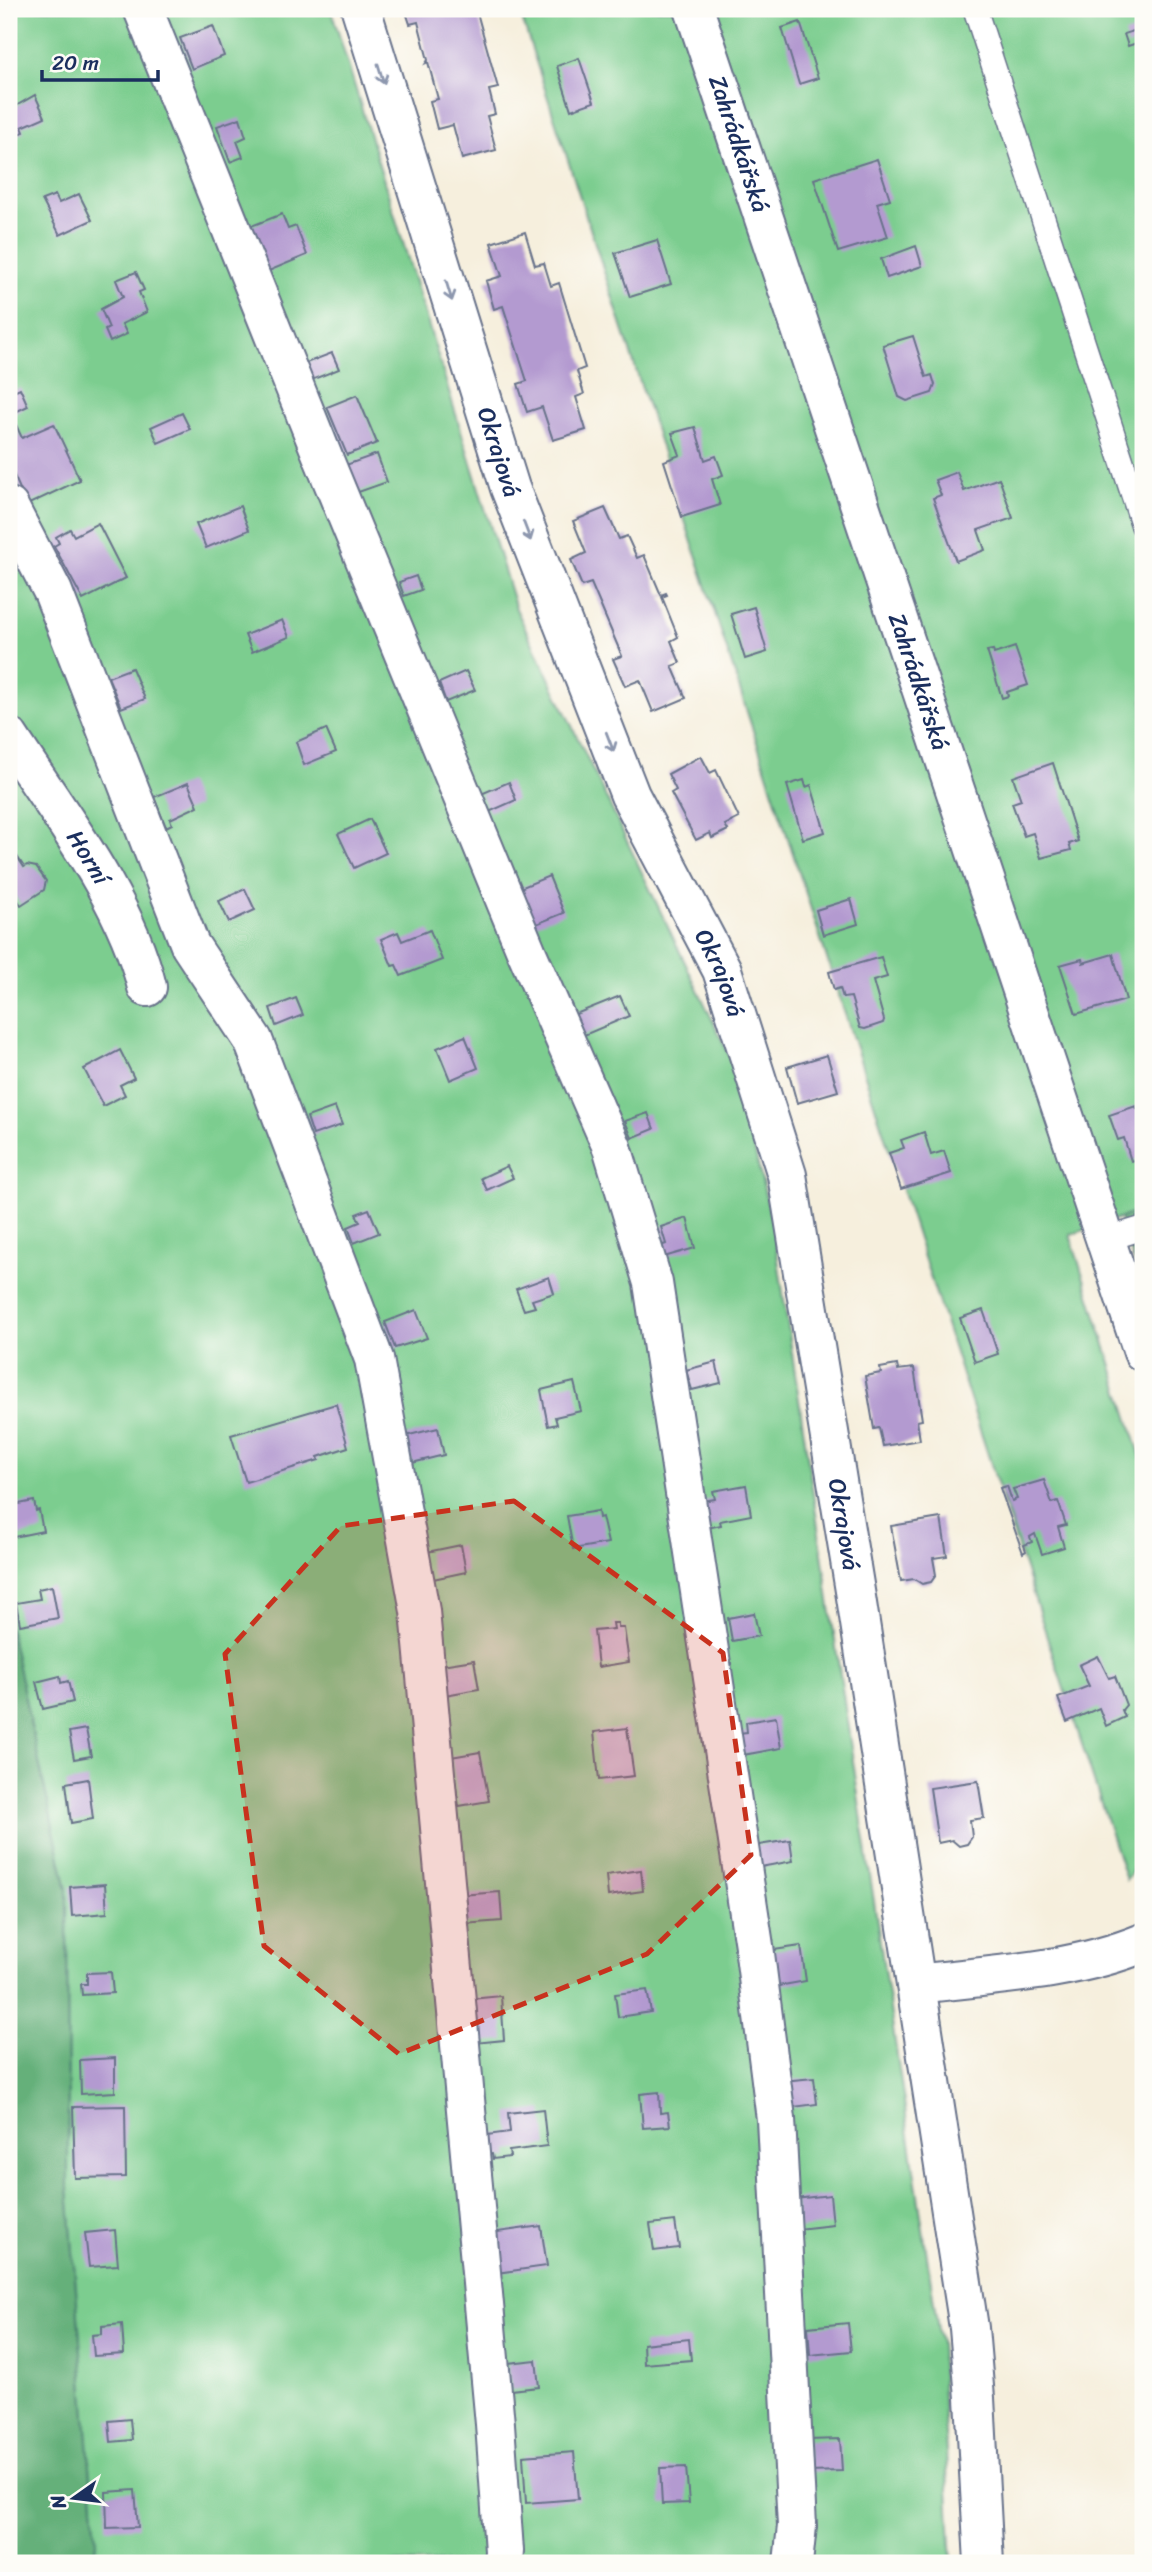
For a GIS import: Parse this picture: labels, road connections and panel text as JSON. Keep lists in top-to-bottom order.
{
  "streets": {
    "street": ["Zahrádkářská", "Okrajová", "Horní"]
  },
  "scale_bar": "20 m",
  "north": "left"
}
